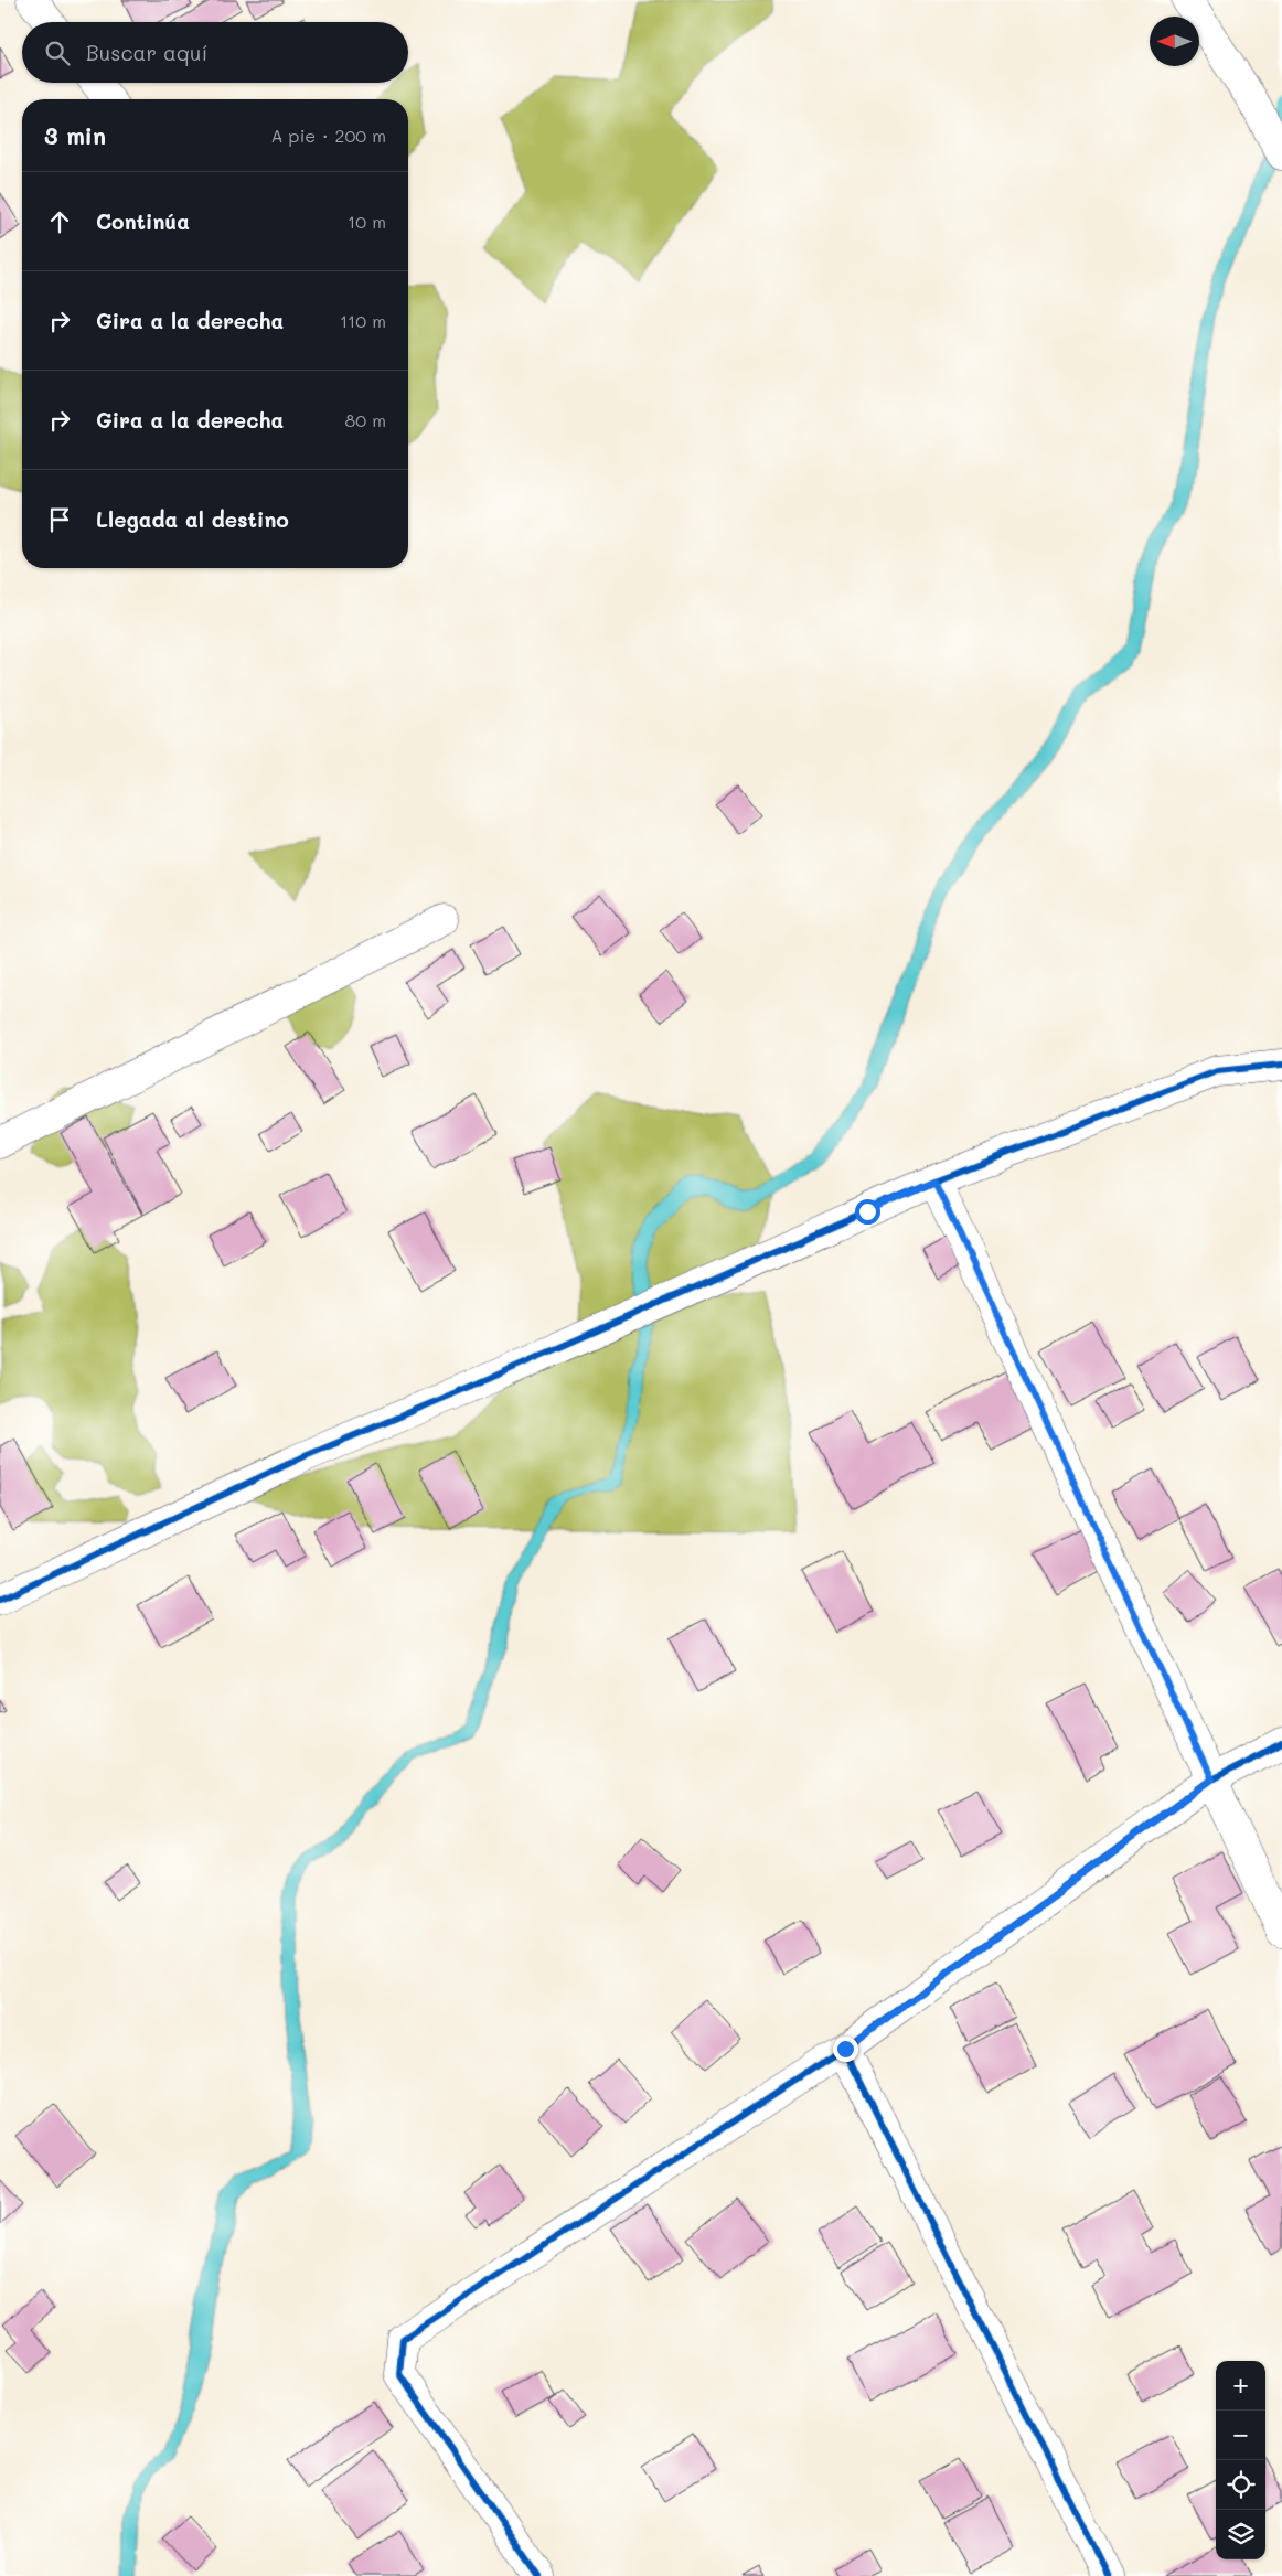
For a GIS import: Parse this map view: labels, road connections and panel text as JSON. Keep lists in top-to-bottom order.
{
  "north": "left",
  "page": {
    "search": "Buscar aquí",
    "heading": ["3 min", "A pie · 200 m"],
    "list": [
      ["Continúa", "10 m"],
      ["Gira a la derecha", "110 m"],
      ["Gira a la derecha", "80 m"],
      "Llegada al destino"
    ],
    "map_buttons": ["+", "−"]
  }
}
